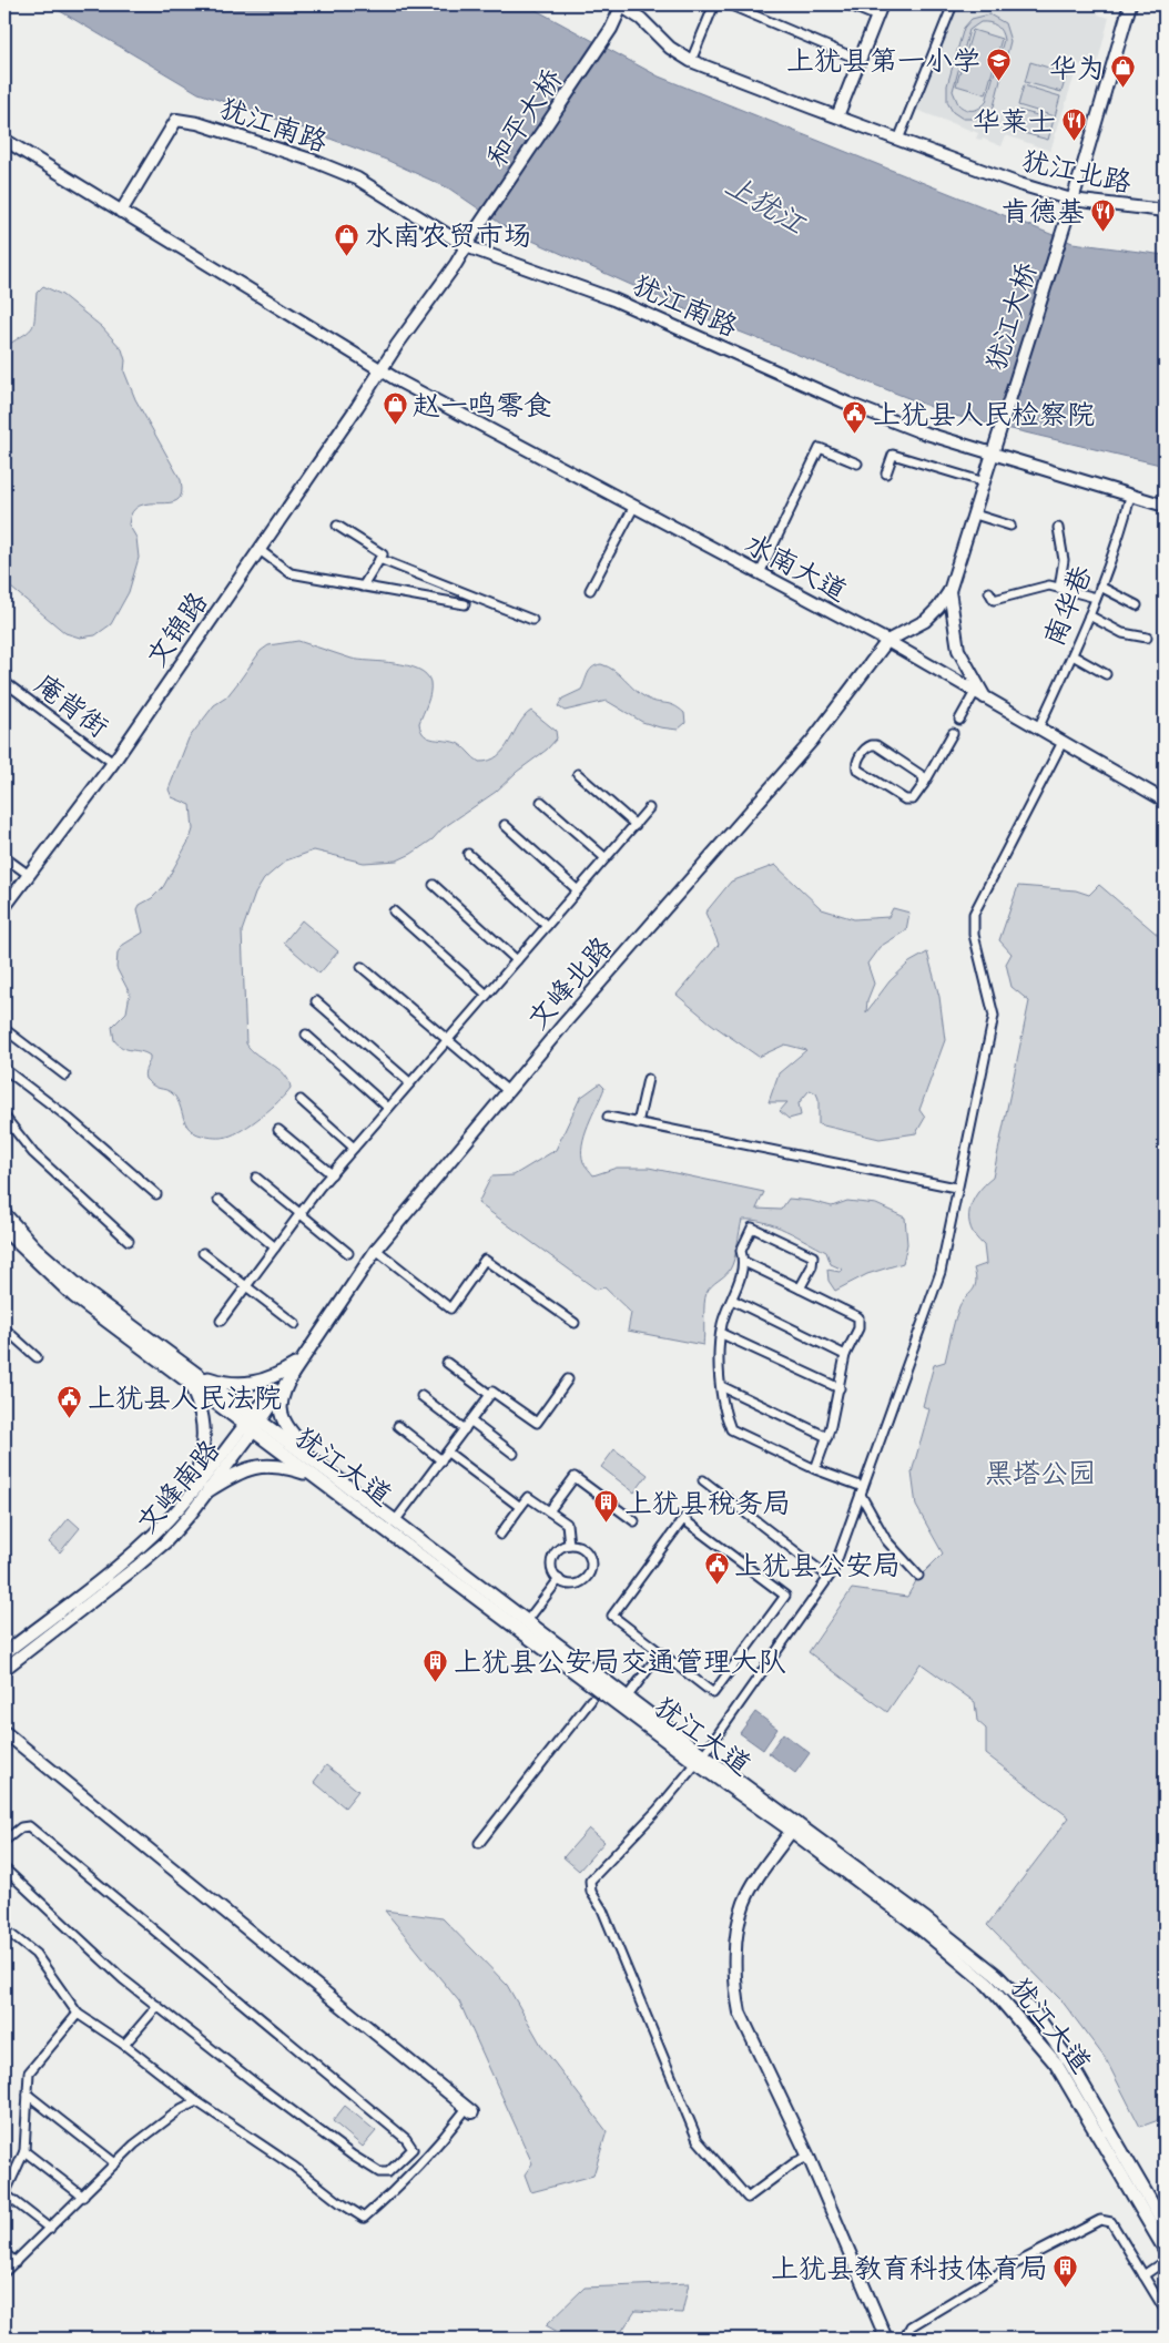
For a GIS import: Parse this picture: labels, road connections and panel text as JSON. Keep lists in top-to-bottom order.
{
  "streets": {
    "main road": ["犹江大道"],
    "street": [
      "和平大桥",
      "犹江南路",
      "犹江北路",
      "犹江大桥",
      "水南大道",
      "南华巷",
      "文锦路",
      "庵背街",
      "文峰北路",
      "文峰南路"
    ]
  },
  "crossings": [
    ["和平大桥", "犹江南路"],
    ["和平大桥", "犹江北路"],
    ["和平大桥", "文锦路"],
    ["犹江南路", "犹江大桥"],
    ["犹江南路", "水南大道"],
    ["犹江南路", "南华巷"],
    ["犹江南路", "文锦路"],
    ["犹江北路", "犹江大桥"],
    ["水南大道", "南华巷"],
    ["水南大道", "文锦路"],
    ["水南大道", "文峰北路"],
    ["文锦路", "庵背街"],
    ["文峰北路", "文峰南路"],
    ["犹江大道", "文峰南路"]
  ],
  "water": ["上犹江"],
  "parks": ["黑塔公园"],
  "places": {
    "school or university": ["上犹县第一小学"],
    "shop": ["华为", "水南农贸市场", "赵一鸣零食"],
    "restaurant": ["华莱士", "肯德基"],
    "public building": ["上犹县人民检察院", "上犹县人民法院", "上犹县公安局"],
    "building": ["上犹县税务局", "上犹县公安局交通管理大队", "上犹县教育科技体育局"]
  }
}
